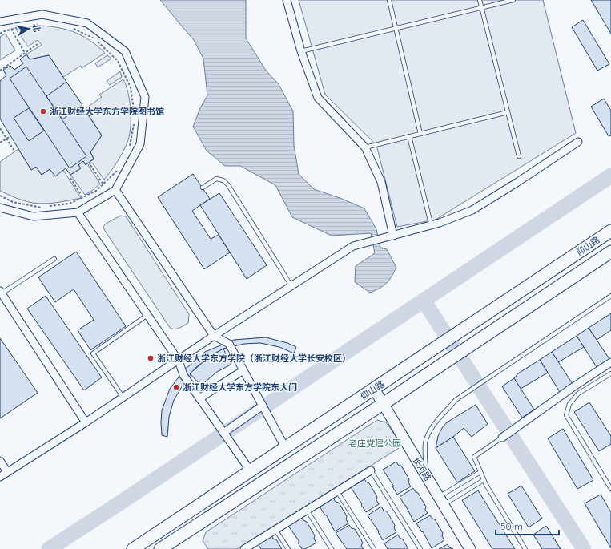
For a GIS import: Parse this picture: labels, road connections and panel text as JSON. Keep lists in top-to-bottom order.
{
  "streets": {
    "main road": ["仰山路"],
    "street": ["长河路"]
  },
  "crossings": [
    ["仰山路", "长河路"]
  ],
  "parks": ["老庄党建公园"],
  "places": ["浙江财经大学东方学院图书馆", "浙江财经大学东方学院（浙江财经大学长安校区）", "浙江财经大学东方学院东大门"],
  "scale_bar": "50 m",
  "north": "right"
}
